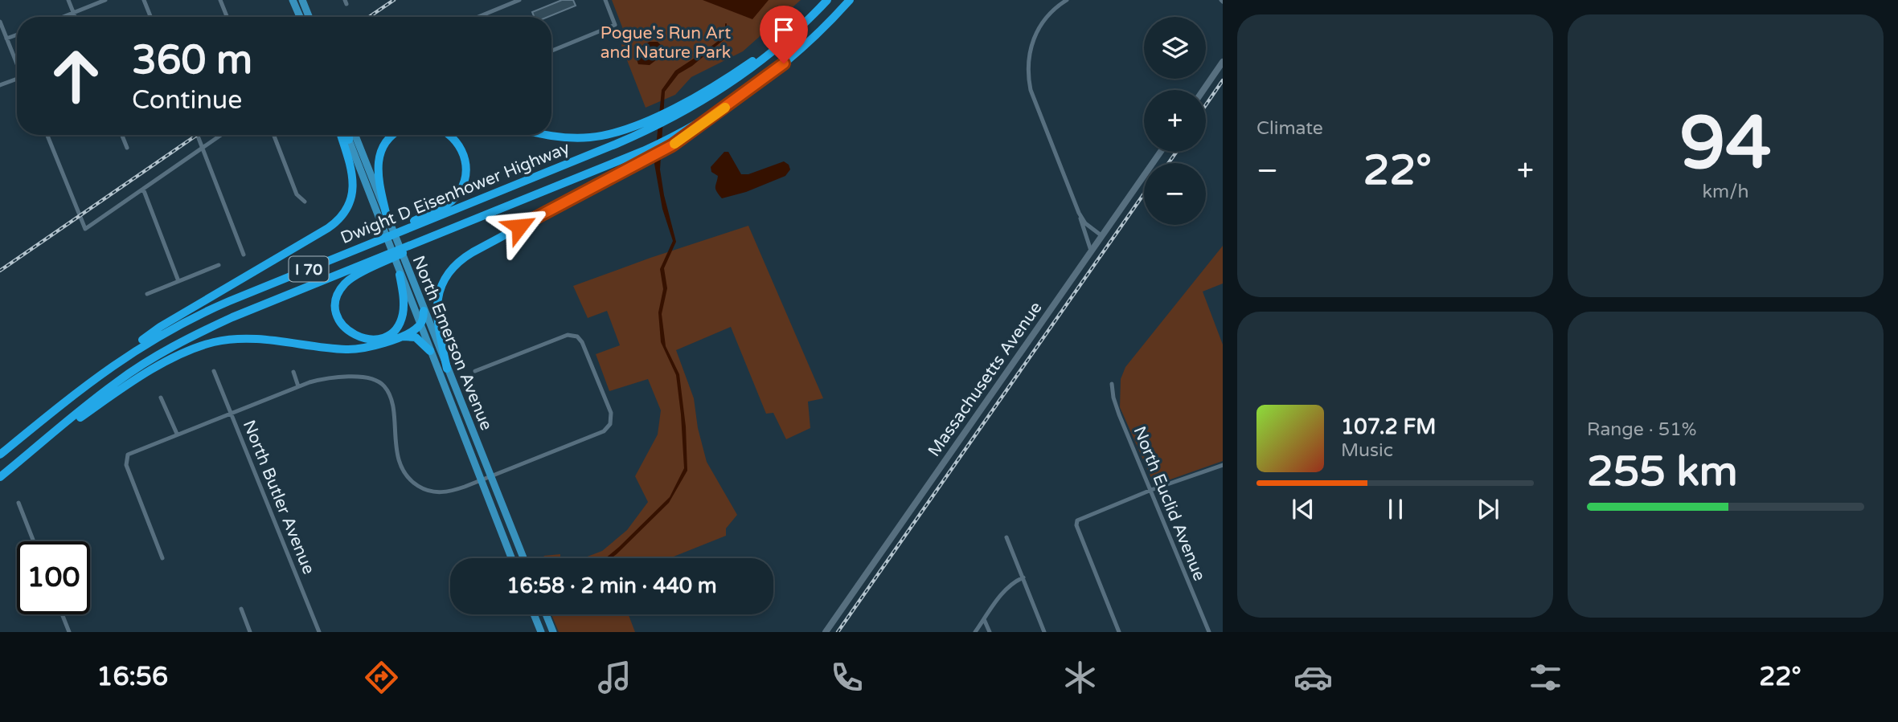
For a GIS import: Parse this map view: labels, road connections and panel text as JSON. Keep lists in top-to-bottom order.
{
  "streets": {
    "highway": ["Dwight D Eisenhower Highway", "I 70"],
    "main road": ["North Emerson Avenue", "Massachusetts Avenue"],
    "street": ["North Butler Avenue", "North Euclid Avenue"]
  },
  "parks": ["Pogue's Run Art and Nature Park"],
  "page": {
    "tile": [
      "Climate",
      ["94", "km/h"],
      ["Range · 51%", "255 km"]
    ],
    "map_buttons": ["+", "−"],
    "turn": ["360 m", "Continue"],
    "heat": ["−", "22°", "+"],
    "song": ["107.2 FM", "Music"],
    "limit": "100",
    "trip": "16:58 · 2 min · 440 m",
    "tabs": ["16:56", "22°"]
  }
}
